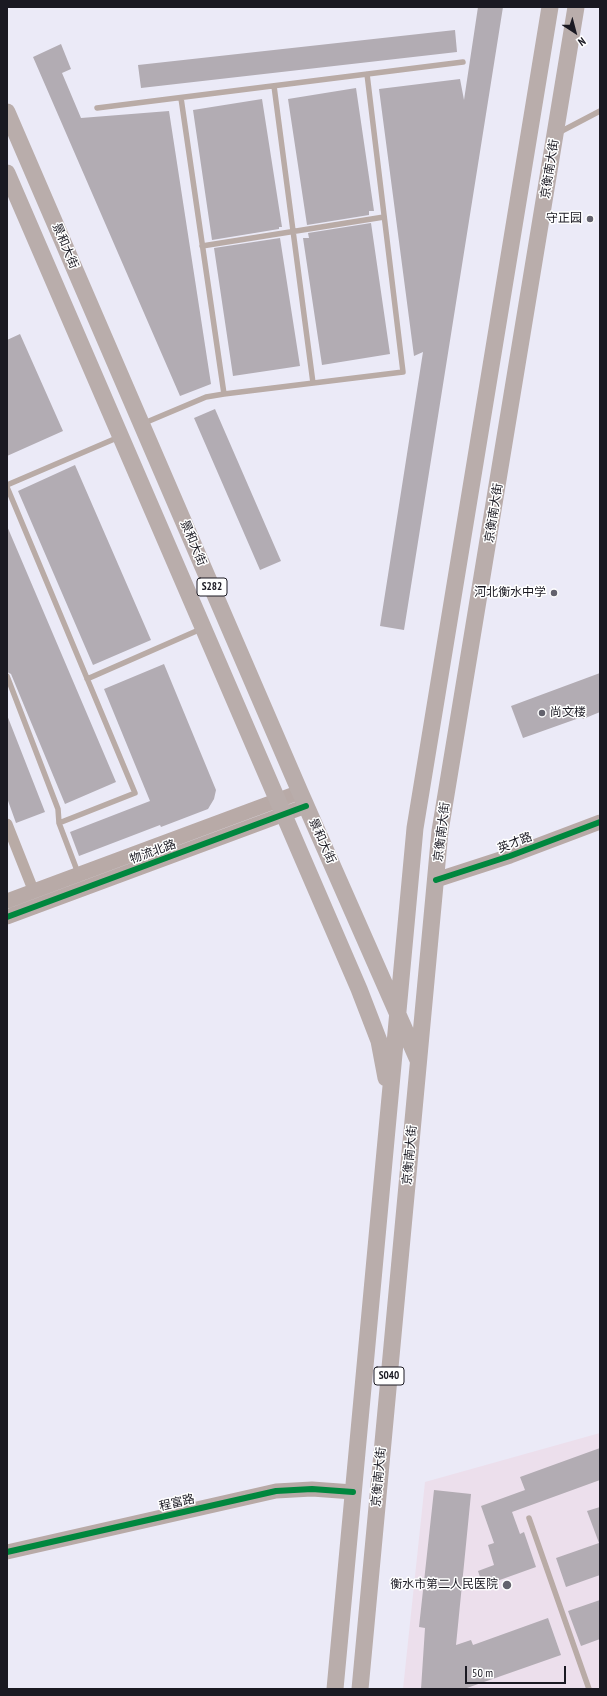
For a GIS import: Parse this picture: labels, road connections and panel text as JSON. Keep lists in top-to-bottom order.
{
  "streets": {
    "main road": [
      "京衡南大街",
      "景和大街",
      "S282",
      "S040"
    ],
    "street": ["英才路", "物流北路", "程富路"]
  },
  "crossings": [
    ["京衡南大街", "景和大街"],
    ["京衡南大街", "英才路"],
    ["京衡南大街", "程富路"],
    ["景和大街", "物流北路"]
  ],
  "places": [
    "守正园",
    "河北衡水中学",
    "尚文楼",
    "衡水市第二人民医院"
  ],
  "scale_bar": "50 m",
  "north": "bottom right"
}
